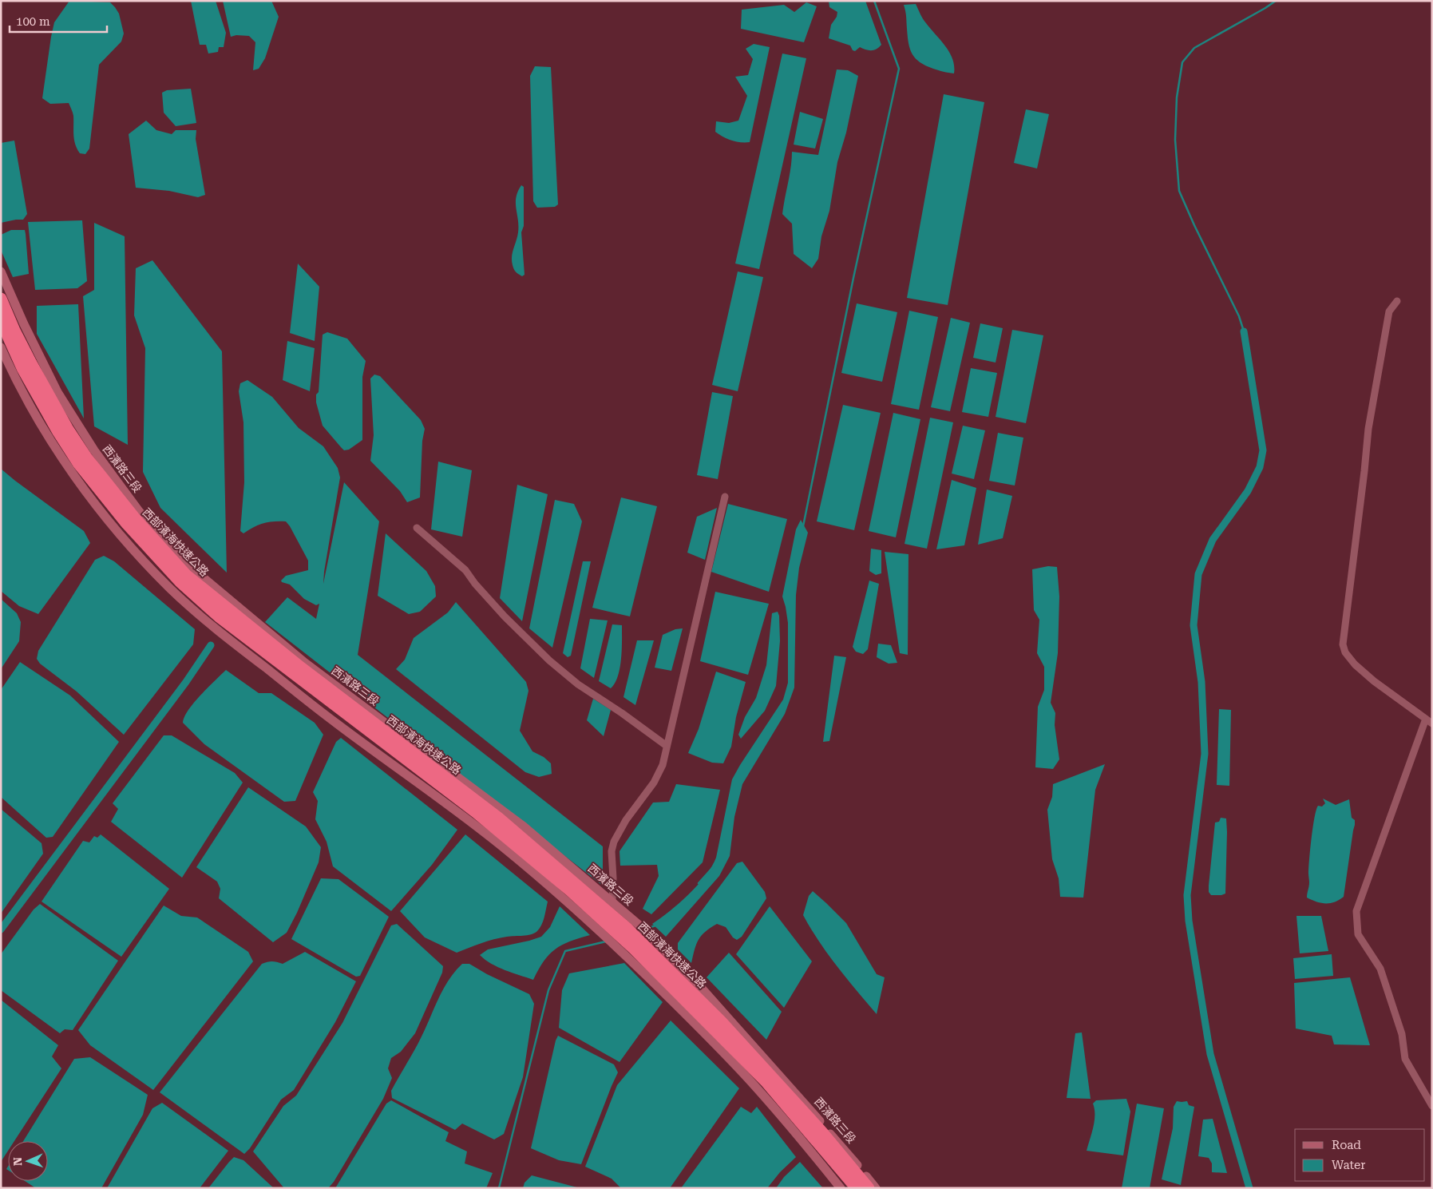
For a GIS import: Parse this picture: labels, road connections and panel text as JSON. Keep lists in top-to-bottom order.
{
  "streets": {
    "highway": ["西部濱海快速公路"],
    "street": ["西濱路三段"]
  },
  "crossings": [
    ["西濱路三段", "西部濱海快速公路"]
  ],
  "legend": ["Road", "Water"],
  "scale_bar": "100 m",
  "north": "left"
}
